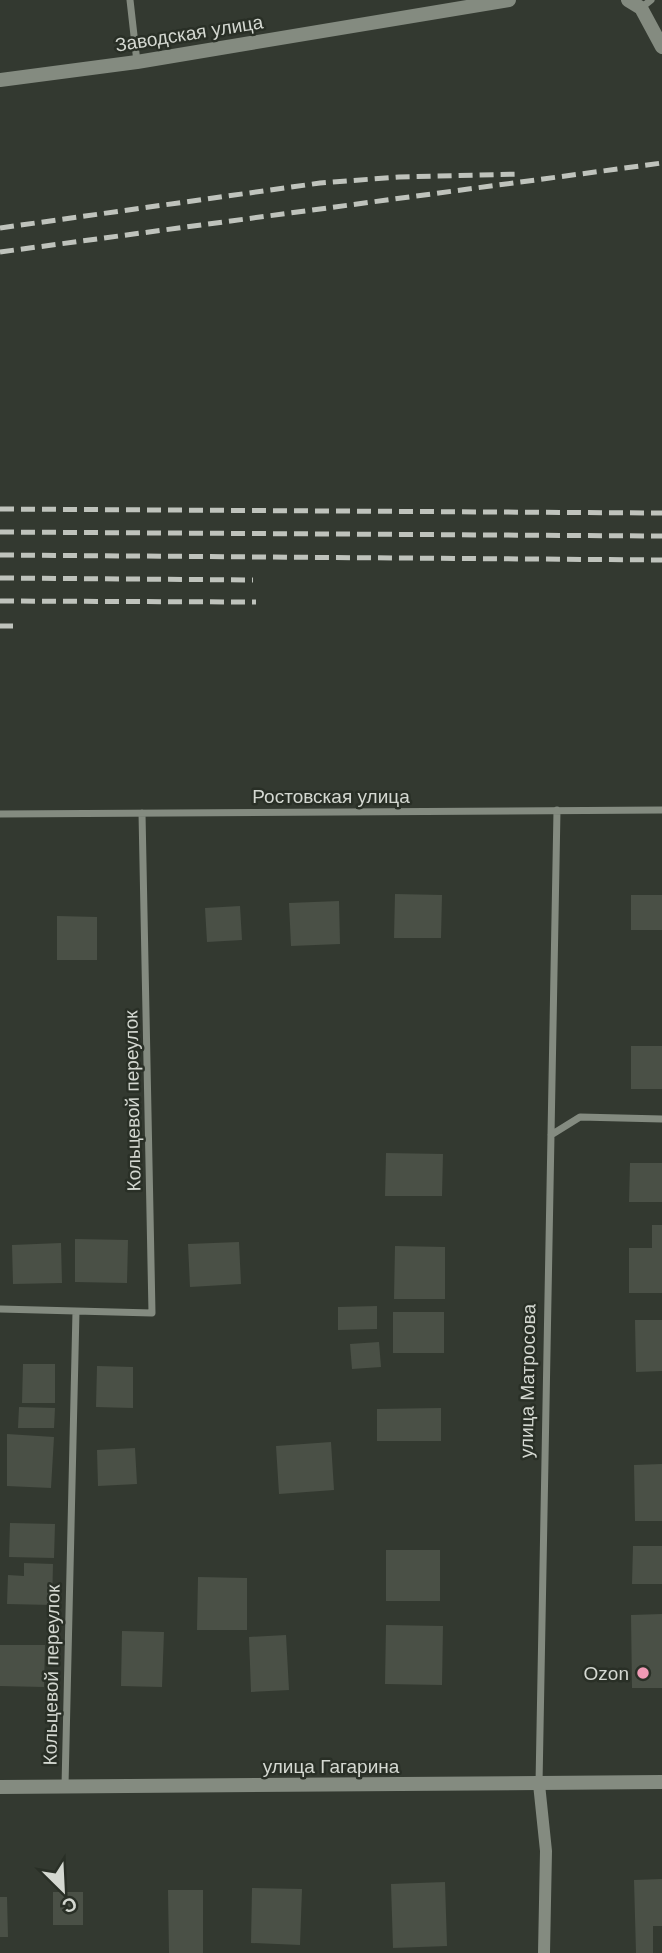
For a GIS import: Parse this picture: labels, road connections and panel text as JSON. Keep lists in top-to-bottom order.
{
  "streets": {
    "main road": ["Заводская улица", "улица Гагарина"],
    "street": ["Ростовская улица", "Кольцевой переулок", "улица Матросова"]
  },
  "crossings": [
    ["Ростовская улица", "Кольцевой переулок"],
    ["Ростовская улица", "улица Матросова"],
    ["Кольцевой переулок", "улица Гагарина"],
    ["улица Матросова", "улица Гагарина"]
  ],
  "places": ["Ozon"],
  "north": "bottom right"
}
